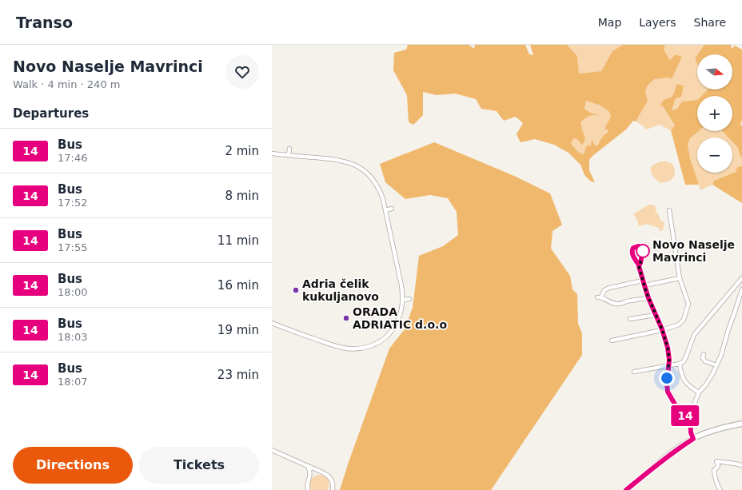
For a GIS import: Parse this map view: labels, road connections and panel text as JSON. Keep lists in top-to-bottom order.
{
  "places": ["Novo Naselje Mavrinci", "Adria čelik kukuljanovo", "ORADA ADRIATIC d.o.o"],
  "lines": ["bus line 14"],
  "north": "right",
  "page": {
    "header": "Transo",
    "nav": ["Map", "Layers", "Share"],
    "heading": [
      ["Novo Naselje Mavrinci", "Walk · 4 min · 240 m"],
      "Departures"
    ],
    "on_map": "14",
    "map_buttons": ["+", "−"],
    "list": [
      {
        "mark": "14",
        "name": "Bus",
        "note": "17:46",
        "value": "2 min"
      },
      {
        "mark": "14",
        "name": "Bus",
        "note": "17:52",
        "value": "8 min"
      },
      {
        "mark": "14",
        "name": "Bus",
        "note": "17:55",
        "value": "11 min"
      },
      {
        "mark": "14",
        "name": "Bus",
        "note": "18:00",
        "value": "16 min"
      },
      {
        "mark": "14",
        "name": "Bus",
        "note": "18:03",
        "value": "19 min"
      },
      {
        "mark": "14",
        "name": "Bus",
        "note": "18:07",
        "value": "23 min"
      }
    ],
    "buttons": ["Directions", "Tickets"]
  }
}
